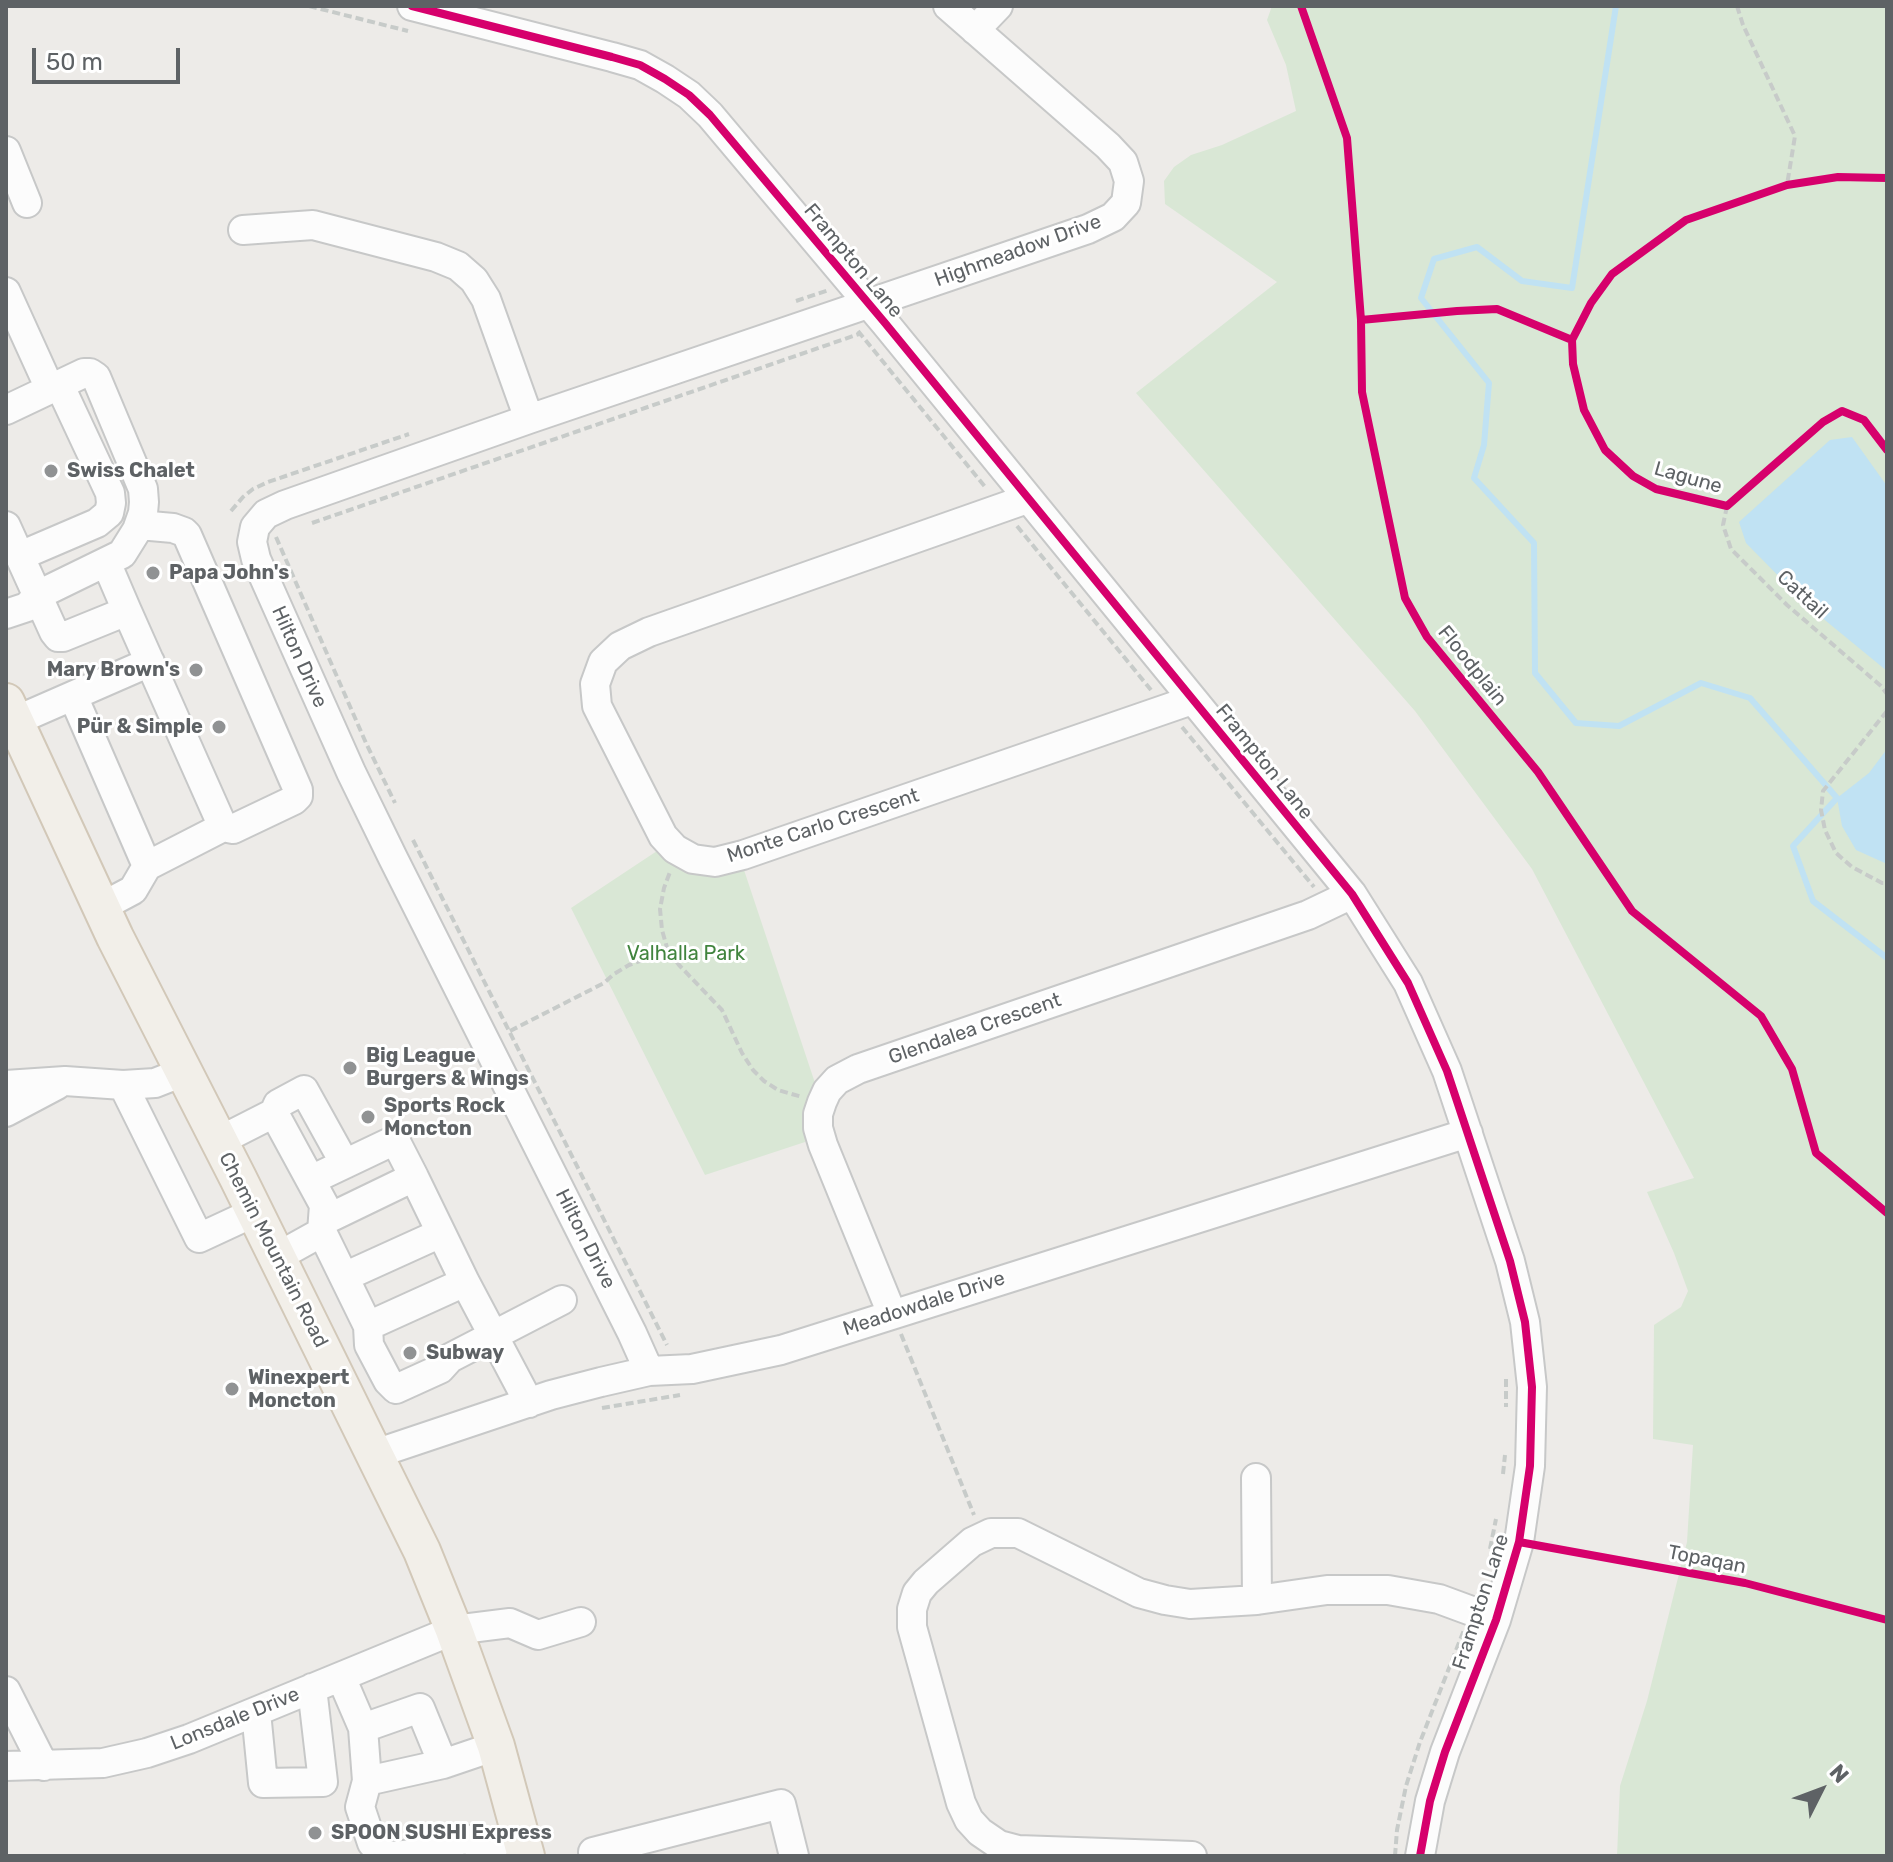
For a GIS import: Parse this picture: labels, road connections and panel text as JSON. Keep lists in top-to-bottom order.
{
  "streets": {
    "main road": ["Chemin Mountain Road"],
    "street": [
      "Highmeadow Drive",
      "Frampton Lane",
      "Hilton Drive",
      "Monte Carlo Crescent",
      "Glendalea Crescent",
      "Meadowdale Drive",
      "Lonsdale Drive"
    ],
    "path": ["Cattail"],
    "cycle path": ["Lagune", "Floodplain", "Topaqan"]
  },
  "crossings": [
    ["Highmeadow Drive", "Frampton Lane"],
    ["Frampton Lane", "Monte Carlo Crescent"],
    ["Frampton Lane", "Glendalea Crescent"],
    ["Frampton Lane", "Meadowdale Drive"],
    ["Lagune", "Cattail"],
    ["Hilton Drive", "Meadowdale Drive"],
    ["Chemin Mountain Road", "Meadowdale Drive"],
    ["Chemin Mountain Road", "Lonsdale Drive"]
  ],
  "parks": ["Valhalla Park"],
  "places": [
    "Swiss Chalet",
    "Papa John's",
    "Mary Brown's",
    "Pür & Simple",
    "Big League Burgers & Wings",
    "Sports Rock Moncton",
    "Subway",
    "Winexpert Moncton",
    "SPOON SUSHI Express"
  ],
  "scale_bar": "50 m",
  "north": "top right"
}
